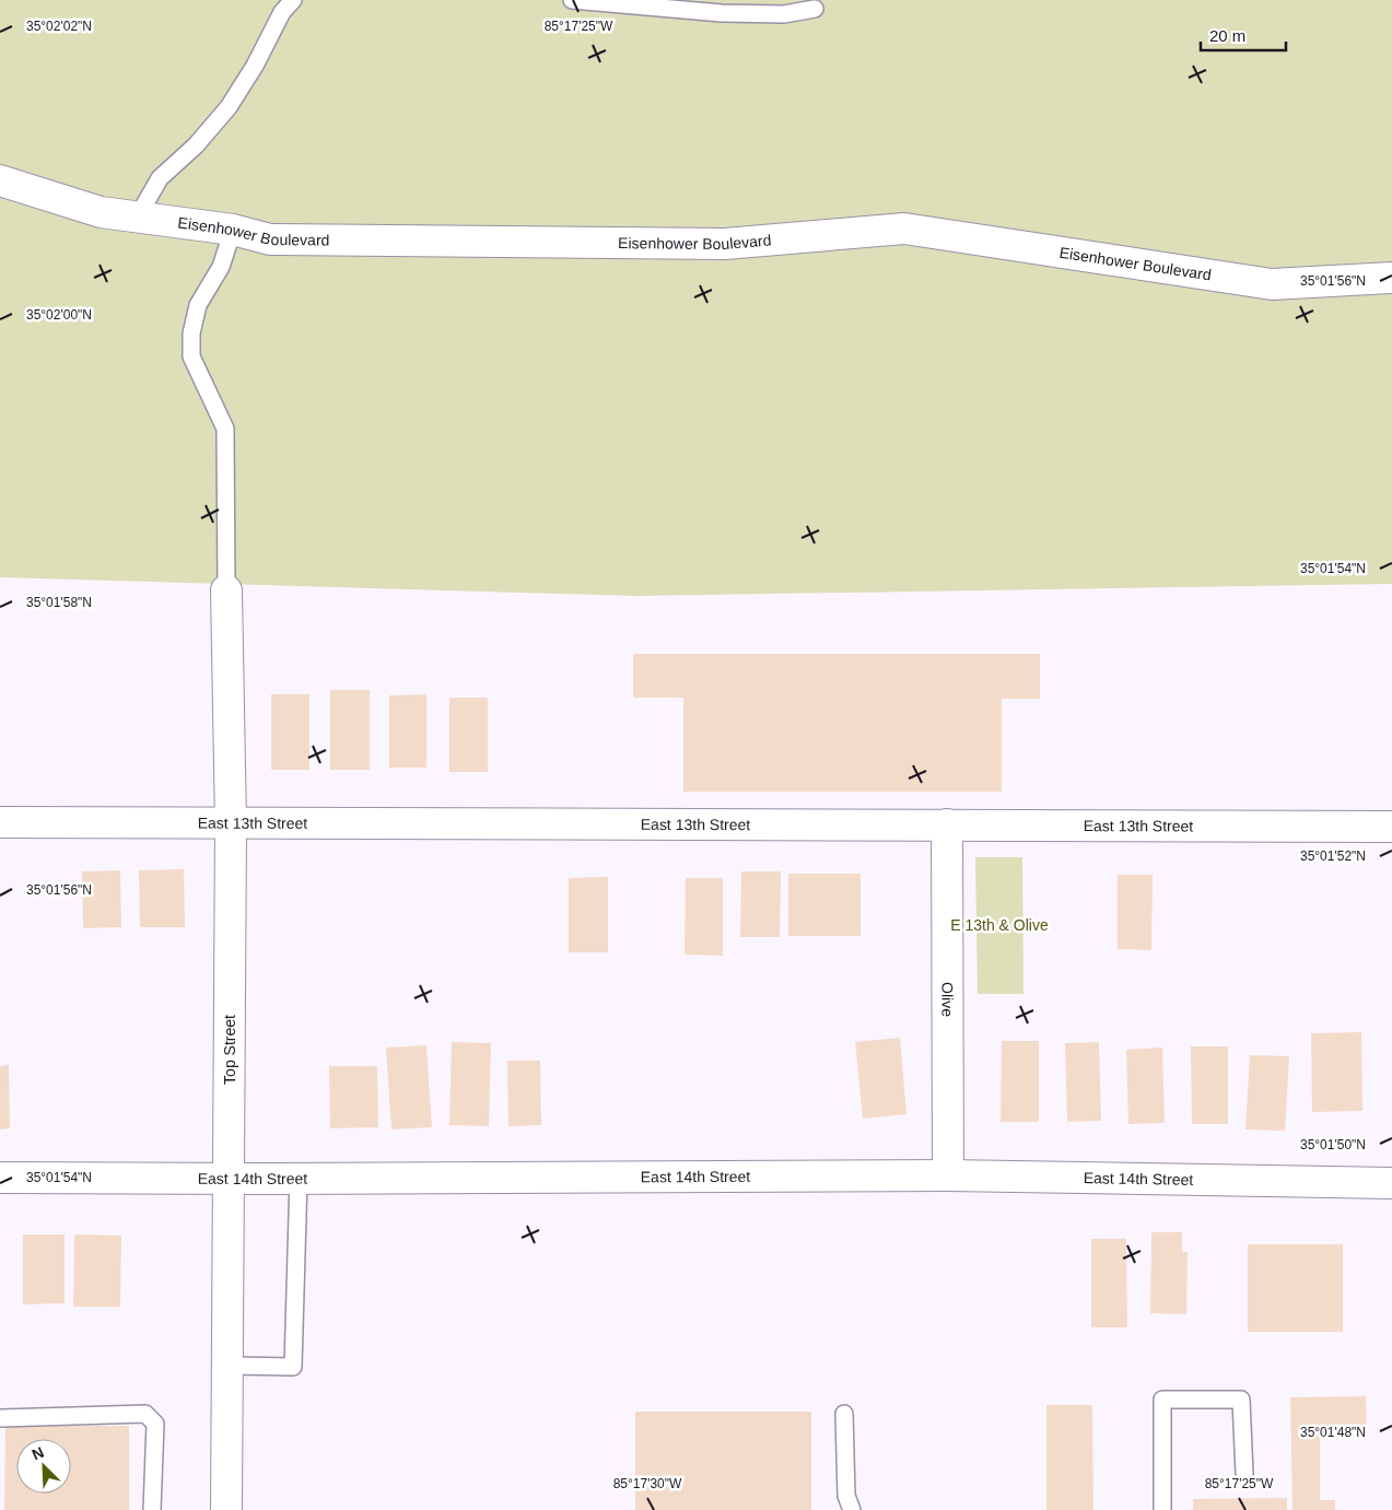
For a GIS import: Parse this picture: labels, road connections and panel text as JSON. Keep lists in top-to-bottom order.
{
  "streets": {
    "street": [
      "Eisenhower Boulevard",
      "East 13th Street",
      "Olive",
      "Top Street",
      "East 14th Street"
    ]
  },
  "crossings": [
    ["East 13th Street", "Olive"],
    ["East 13th Street", "Top Street"],
    ["Olive", "East 14th Street"],
    ["Top Street", "East 14th Street"]
  ],
  "parks": ["E 13th & Olive"],
  "scale_bar": "20 m",
  "north": "top left",
  "coordinates": [
    "85°17'25\"W",
    "35°02'02\"N",
    "35°01'56\"N",
    "35°02'00\"N",
    "35°01'54\"N",
    "35°01'58\"N",
    "35°01'52\"N",
    "35°01'50\"N",
    "35°01'48\"N",
    "85°17'30\"W"
  ]
}
